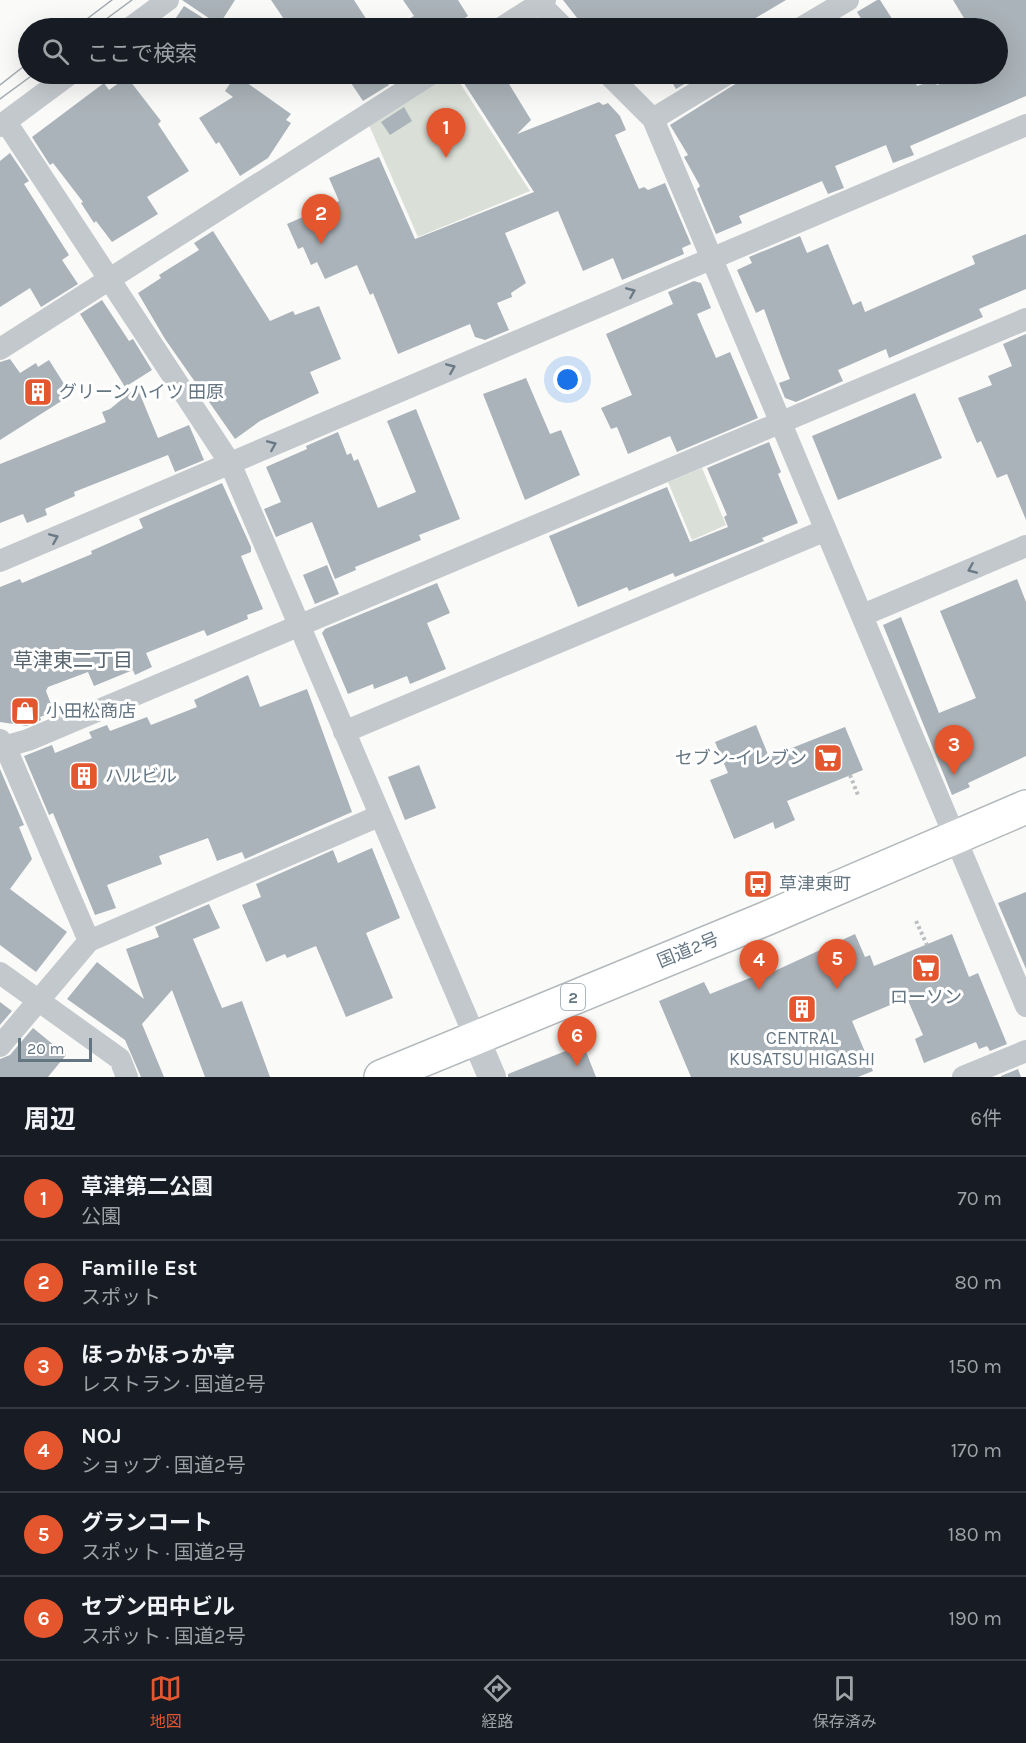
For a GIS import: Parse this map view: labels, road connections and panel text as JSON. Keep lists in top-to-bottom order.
{
  "streets": {
    "highway": ["国道2号", "2"]
  },
  "districts": ["草津東二丁目"],
  "places": {
    "building": ["グリーンハイツ 田原", "ハルビル", "CENTRAL KUSATSU HIGASHI"],
    "shop": ["小田松商店"],
    "supermarket": ["セブン-イレブン", "ローソン"],
    "bus stop": ["草津東町"]
  },
  "scale_bar": "20 m",
  "page": {
    "search": "ここで検索",
    "pins": [
      "1",
      "2",
      "3",
      "5",
      "4",
      "6"
    ],
    "scale": "20 m",
    "heading": ["周辺", "6件"],
    "list": [
      {
        "mark": "1",
        "name": "草津第二公園",
        "note": "公園",
        "value": "70 m"
      },
      {
        "mark": "2",
        "name": "Famille Est",
        "note": "スポット",
        "value": "80 m"
      },
      {
        "mark": "3",
        "name": "ほっかほっか亭",
        "note": "レストラン · 国道2号",
        "value": "150 m"
      },
      {
        "mark": "4",
        "name": "NOJ",
        "note": "ショップ · 国道2号",
        "value": "170 m"
      },
      {
        "mark": "5",
        "name": "グランコート",
        "note": "スポット · 国道2号",
        "value": "180 m"
      },
      {
        "mark": "6",
        "name": "セブン田中ビル",
        "note": "スポット · 国道2号",
        "value": "190 m"
      }
    ],
    "nav": ["地図", "経路", "保存済み"]
  }
}
